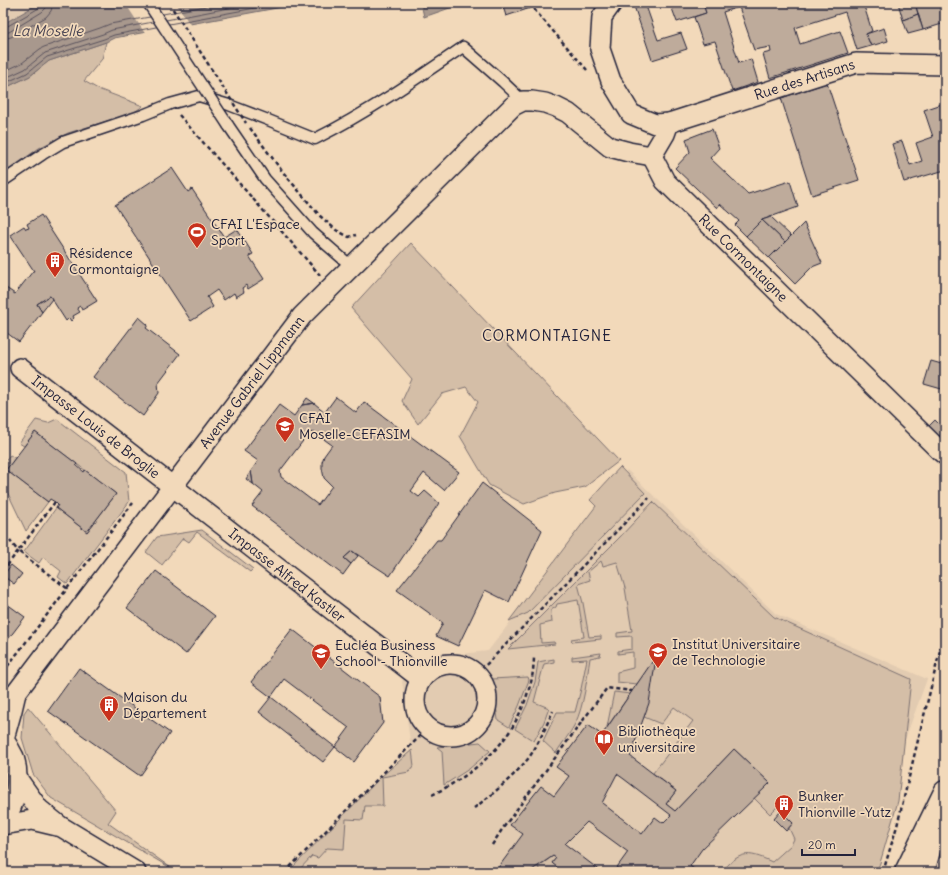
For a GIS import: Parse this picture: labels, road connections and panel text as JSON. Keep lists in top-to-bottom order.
{
  "streets": {
    "street": [
      "Rue des Artisans",
      "Rue Cormontaigne",
      "Avenue Gabriel Lippmann",
      "Impasse Louis de Broglie",
      "Impasse Alfred Kastler"
    ]
  },
  "crossings": [
    ["Avenue Gabriel Lippmann", "Impasse Louis de Broglie"],
    ["Avenue Gabriel Lippmann", "Impasse Alfred Kastler"],
    ["Impasse Louis de Broglie", "Impasse Alfred Kastler"]
  ],
  "districts": ["CORMONTAIGNE"],
  "water": ["La Moselle"],
  "places": {
    "sports": ["CFAI L'Espace Sport"],
    "building": ["Résidence Cormontaigne", "Maison du Département", "Bunker Thionville -Yutz"],
    "school or university": ["CFAI Moselle-CEFASIM", "Institut Universitaire de Technologie", "Eucléa Business School - Thionville"],
    "library": ["Bibliothèque universitaire"]
  },
  "scale_bar": "20 m"
}
